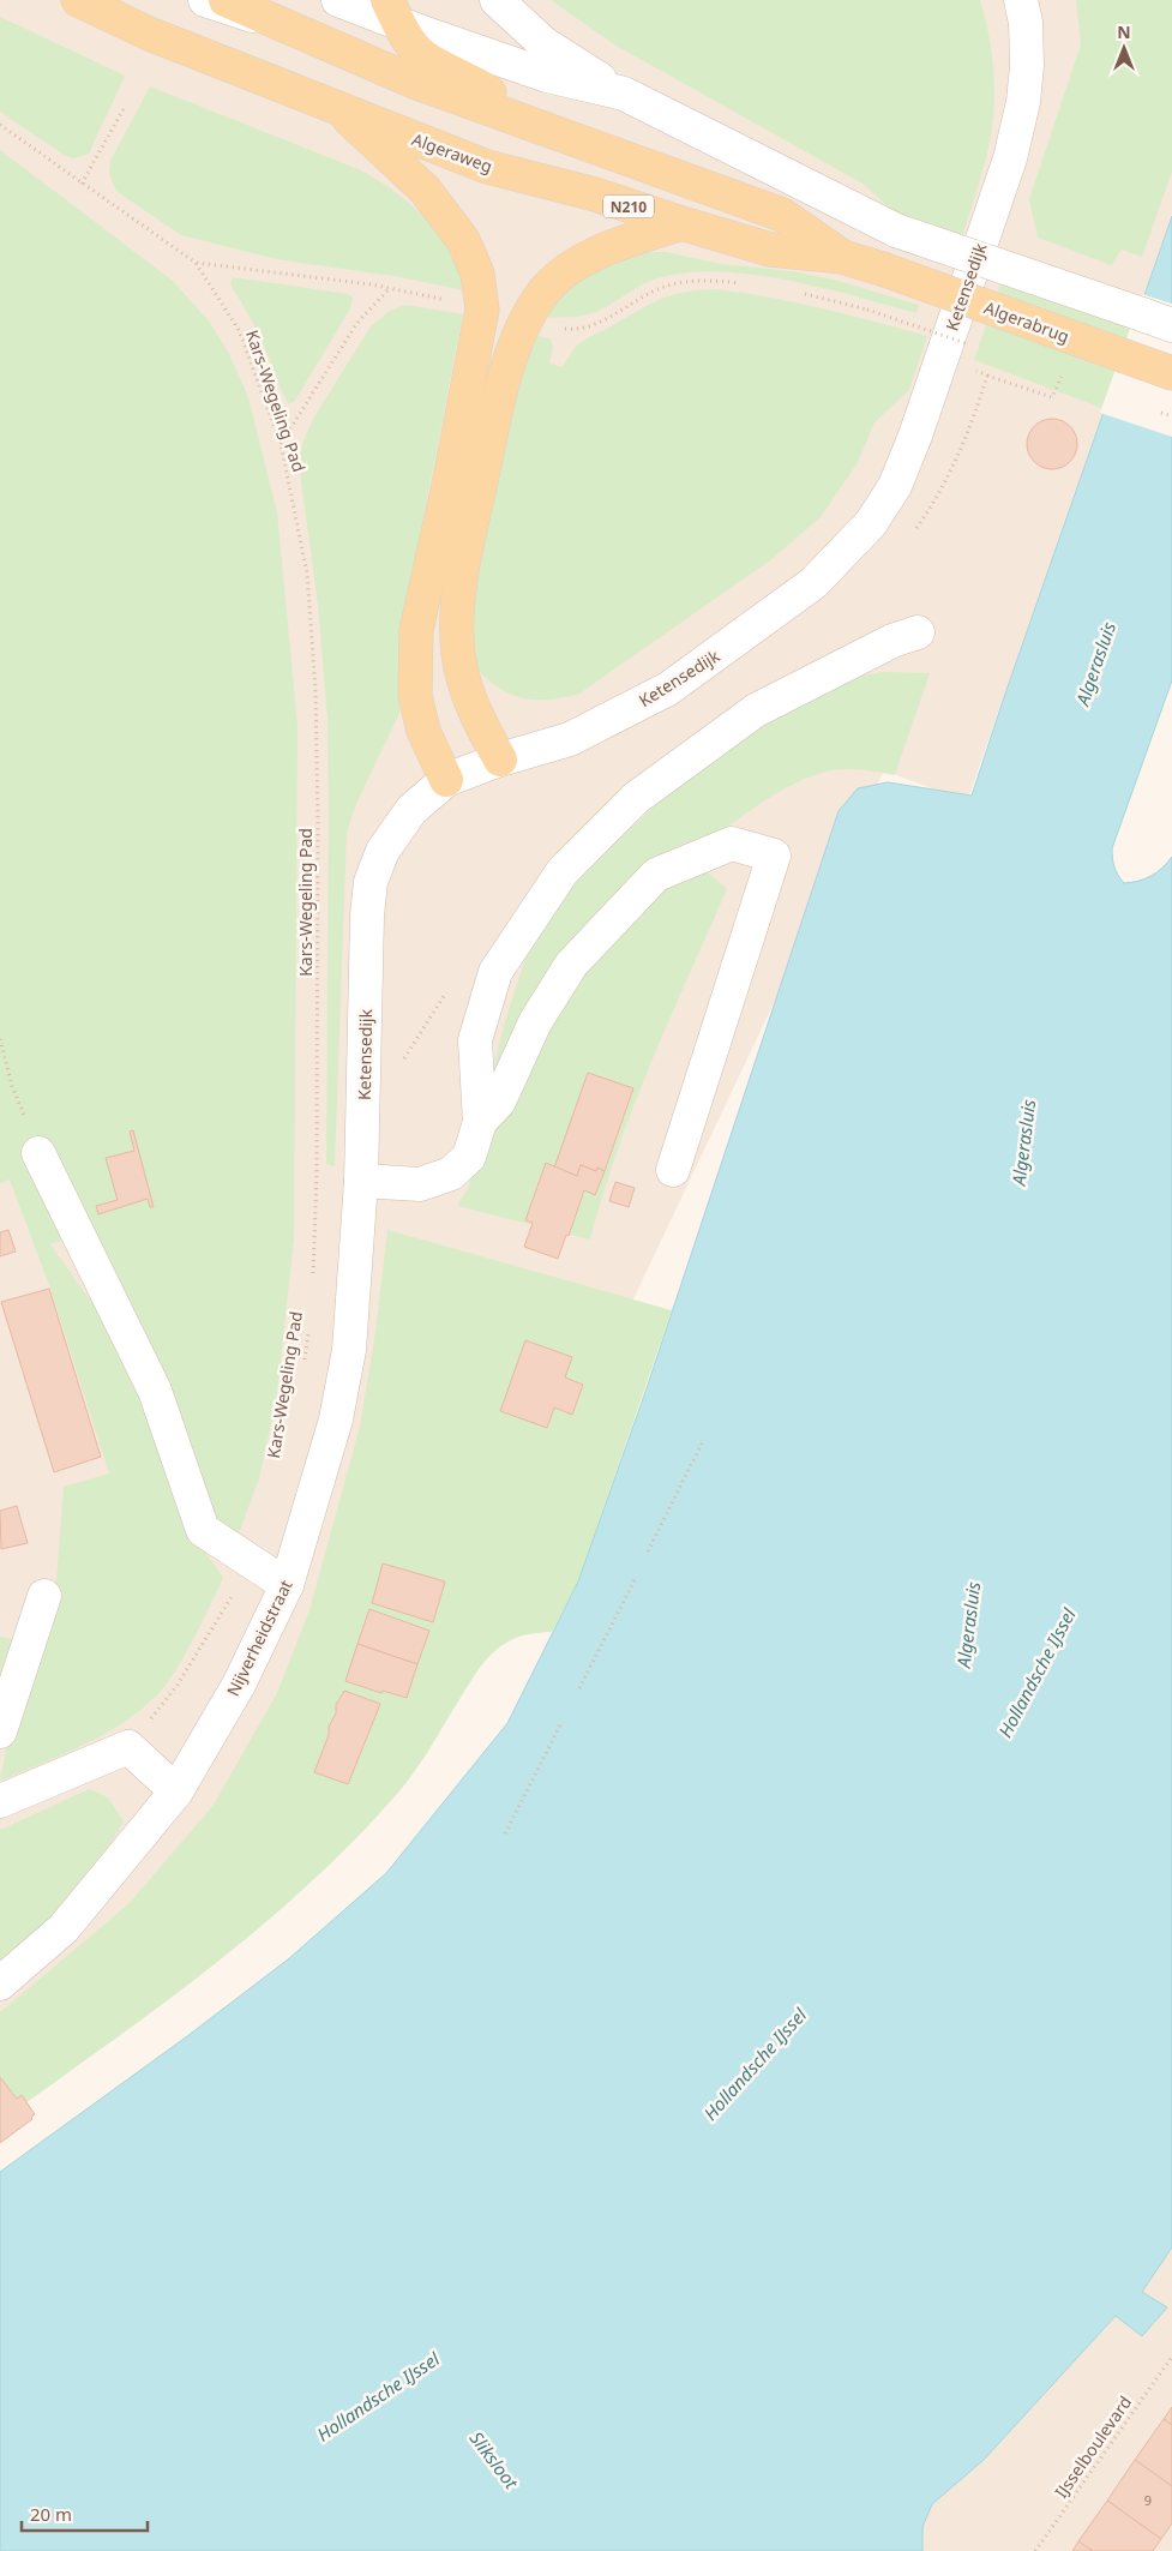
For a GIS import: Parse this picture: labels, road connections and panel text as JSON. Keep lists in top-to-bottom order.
{
  "streets": {
    "main road": ["Algeraweg", "N210", "Algerabrug"],
    "street": ["Ketensedijk", "Nijverheidstraat"],
    "path": ["Kars-Wegeling Pad", "IJsselboulevard"]
  },
  "crossings": [
    ["Algeraweg", "Algerabrug"],
    ["Ketensedijk", "Nijverheidstraat"]
  ],
  "water": ["Algerasluis", "Hollandsche IJssel", "Sliksloot"],
  "house_numbers": ["9"],
  "scale_bar": "20 m",
  "north": "top"
}
